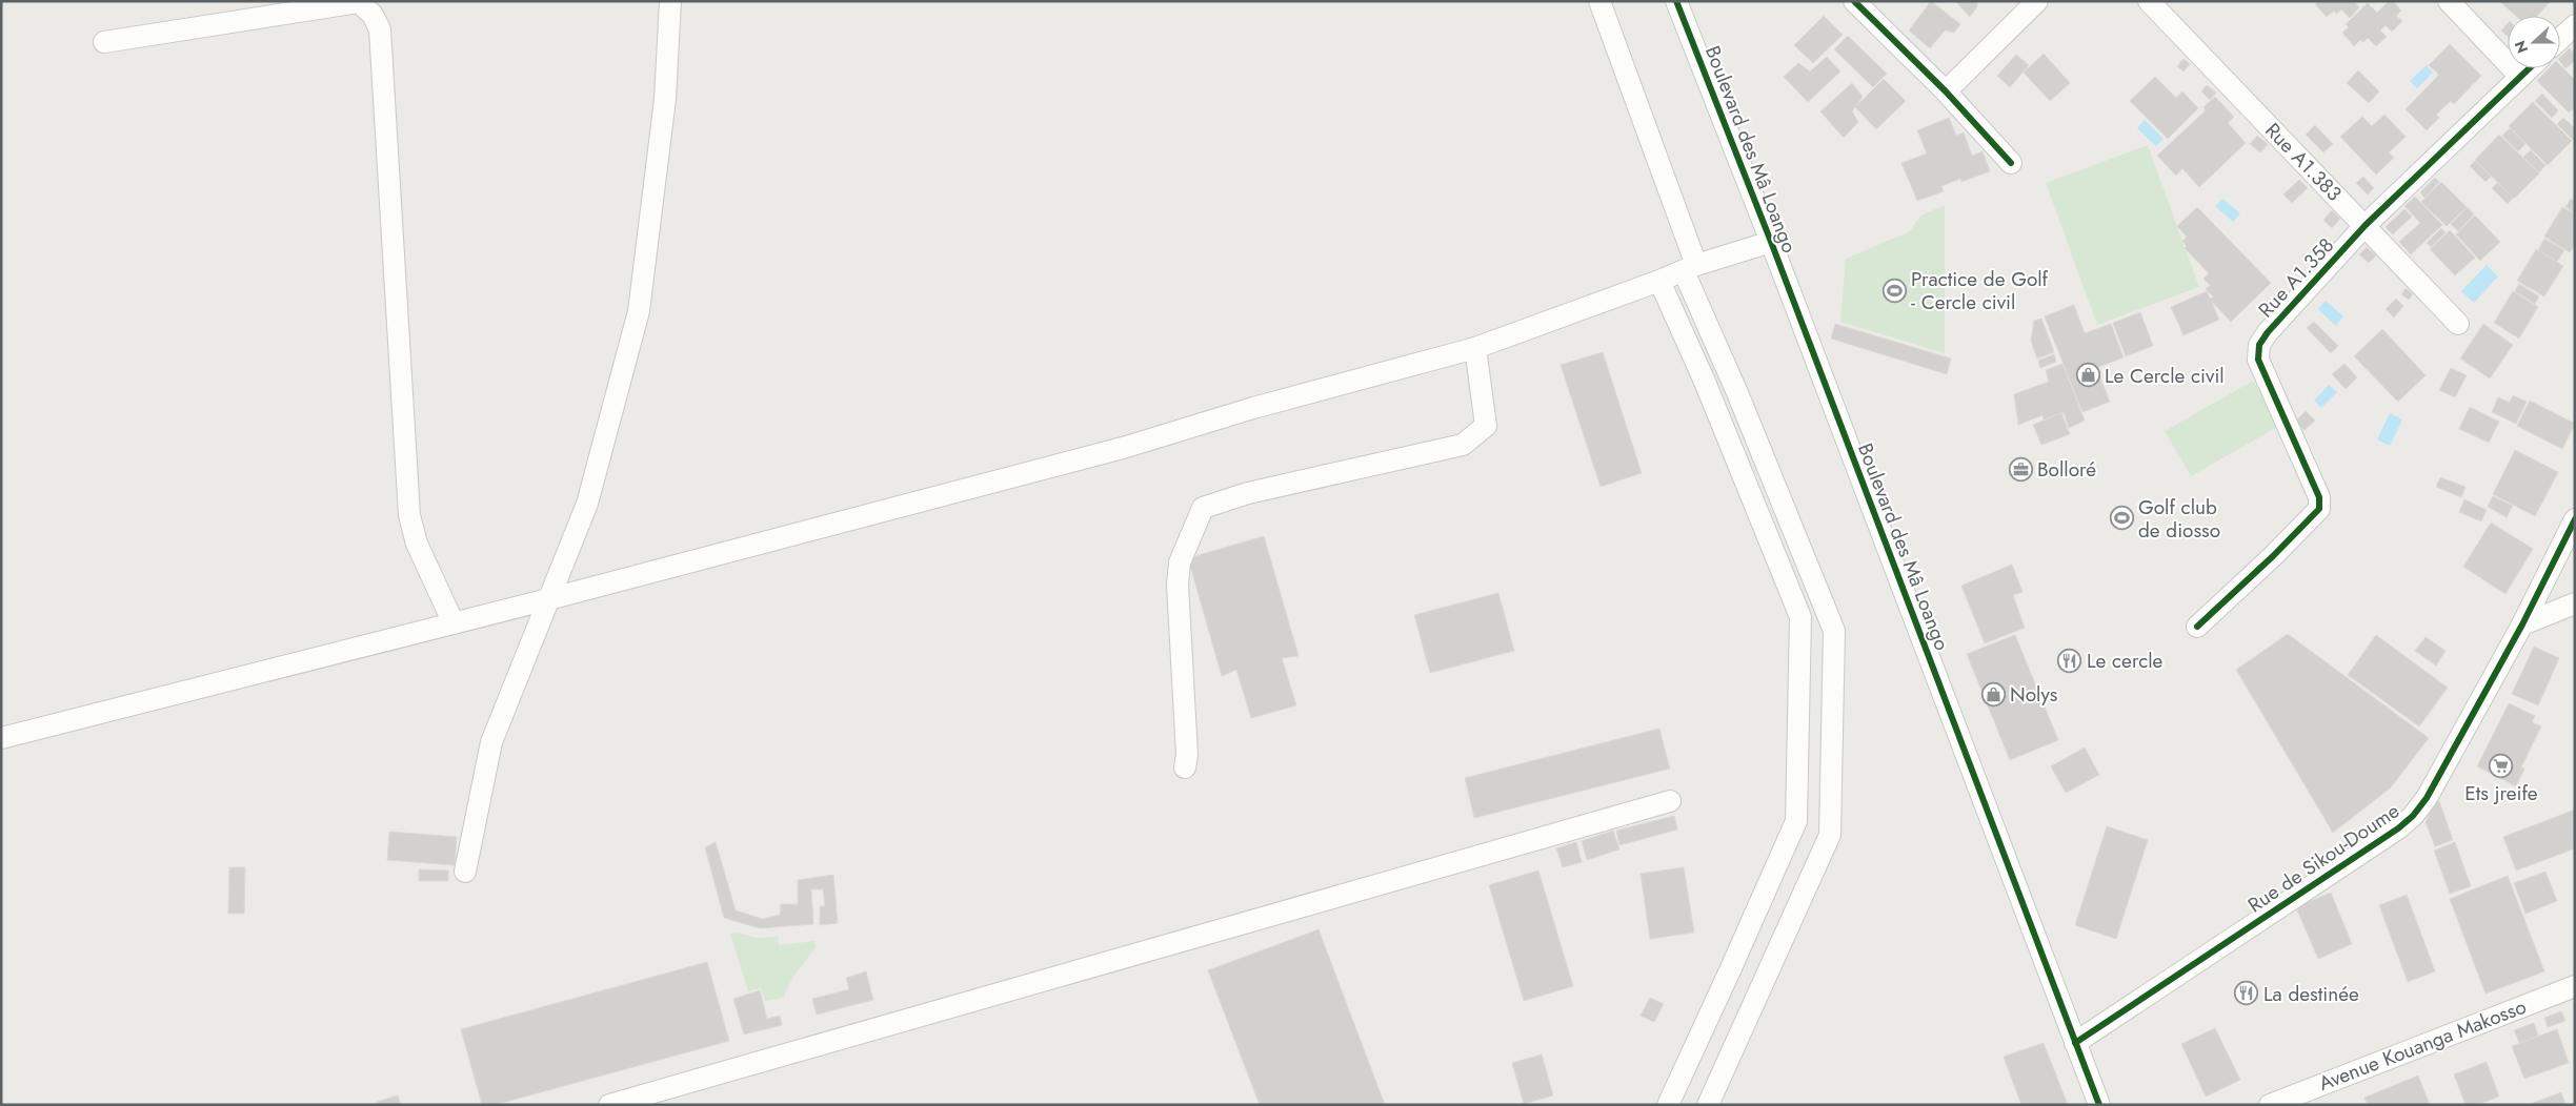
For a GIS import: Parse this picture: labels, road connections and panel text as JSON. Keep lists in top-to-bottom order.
{
  "streets": {
    "street": [
      "Boulevard des Mâ Loango",
      "Rue A1.383",
      "Rue A1.358",
      "Rue de Sikou-Doume",
      "Avenue Kouanga Makosso"
    ]
  },
  "crossings": [
    ["Boulevard des Mâ Loango", "Rue de Sikou-Doume"],
    ["Rue A1.383", "Rue A1.358"]
  ],
  "places": {
    "sports": ["Practice de Golf - Cercle civil", "Golf club de diosso"],
    "shop": ["Le Cercle civil", "Nolys"],
    "office": ["Bolloré"],
    "restaurant": ["Le cercle", "La destinée"],
    "supermarket": ["Ets jreife"]
  },
  "north": "left"
}
